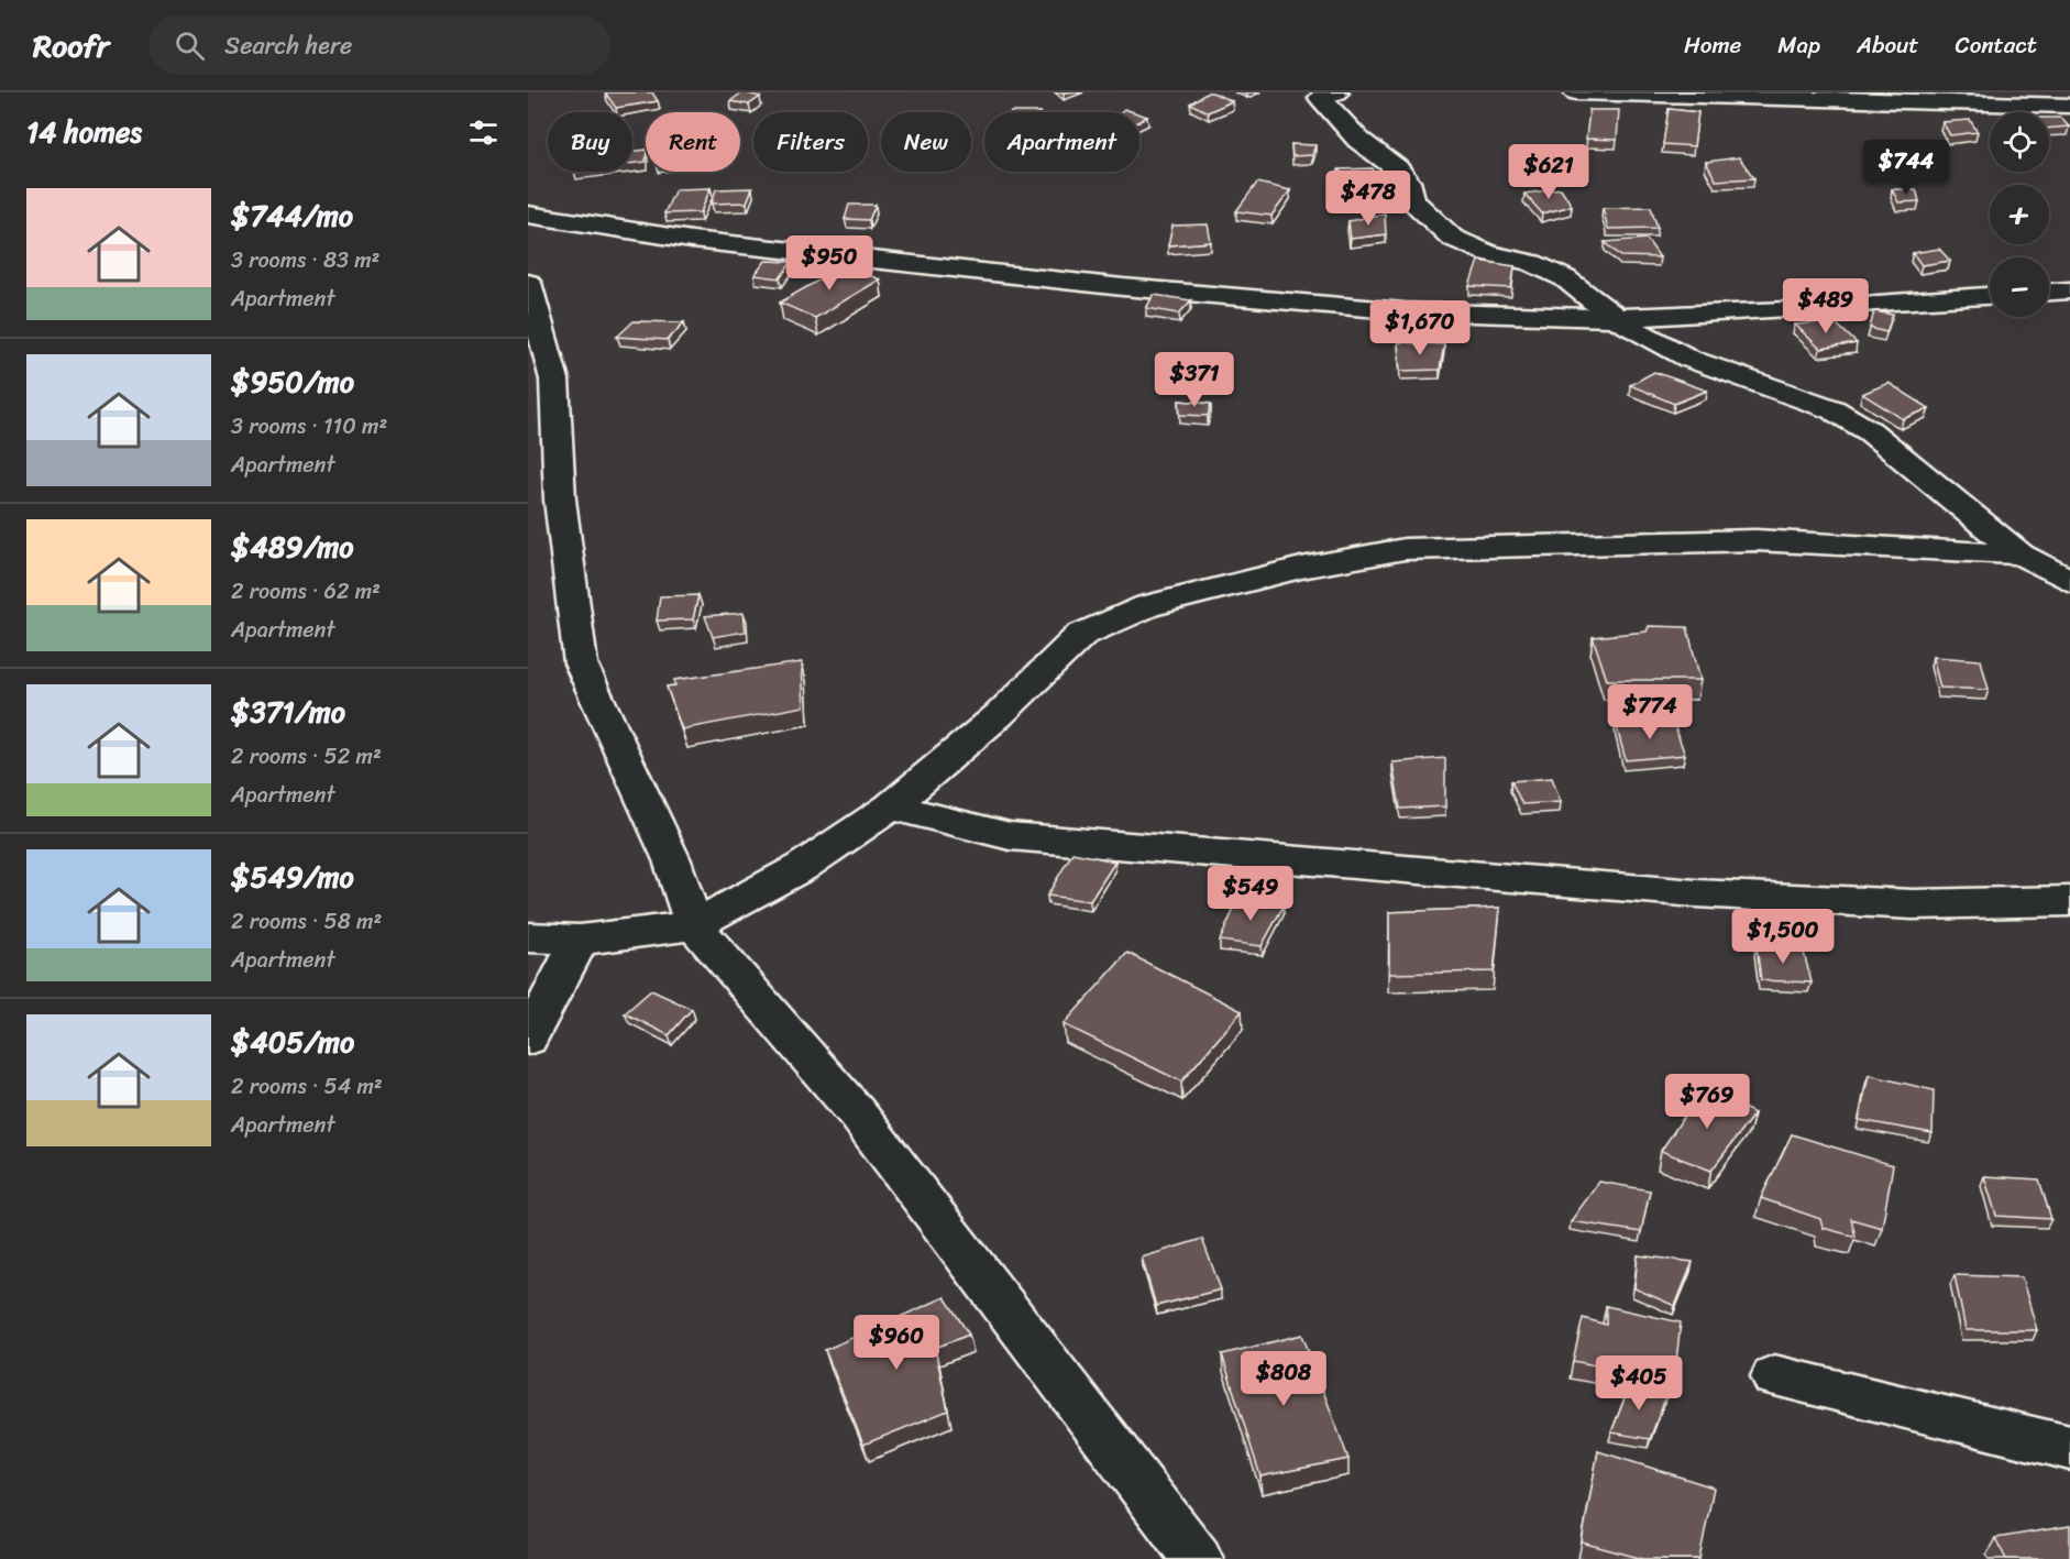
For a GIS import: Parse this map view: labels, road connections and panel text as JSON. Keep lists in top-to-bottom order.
{
  "page": {
    "header": "Roofr",
    "search": "Search here",
    "nav": [
      "Home",
      "Map",
      "About",
      "Contact"
    ],
    "heading": "14 homes",
    "map_buttons": ["+", "−"],
    "chip": [
      "Buy",
      "Rent",
      "Filters",
      "New",
      "Apartment"
    ],
    "price": [
      "$744",
      "$621",
      "$478",
      "$950",
      "$489",
      "$1,670",
      "$371",
      "$774",
      "$549",
      "$1,500",
      "$769",
      "$960",
      "$808",
      "$405"
    ],
    "list": [
      {
        "name": "$744/mo",
        "note": "3 rooms · 83 m² · Apartment"
      },
      {
        "name": "$950/mo",
        "note": "3 rooms · 110 m² · Apartment"
      },
      {
        "name": "$489/mo",
        "note": "2 rooms · 62 m² · Apartment"
      },
      {
        "name": "$371/mo",
        "note": "2 rooms · 52 m² · Apartment"
      },
      {
        "name": "$549/mo",
        "note": "2 rooms · 58 m² · Apartment"
      },
      {
        "name": "$405/mo",
        "note": "2 rooms · 54 m² · Apartment"
      }
    ]
  }
}
